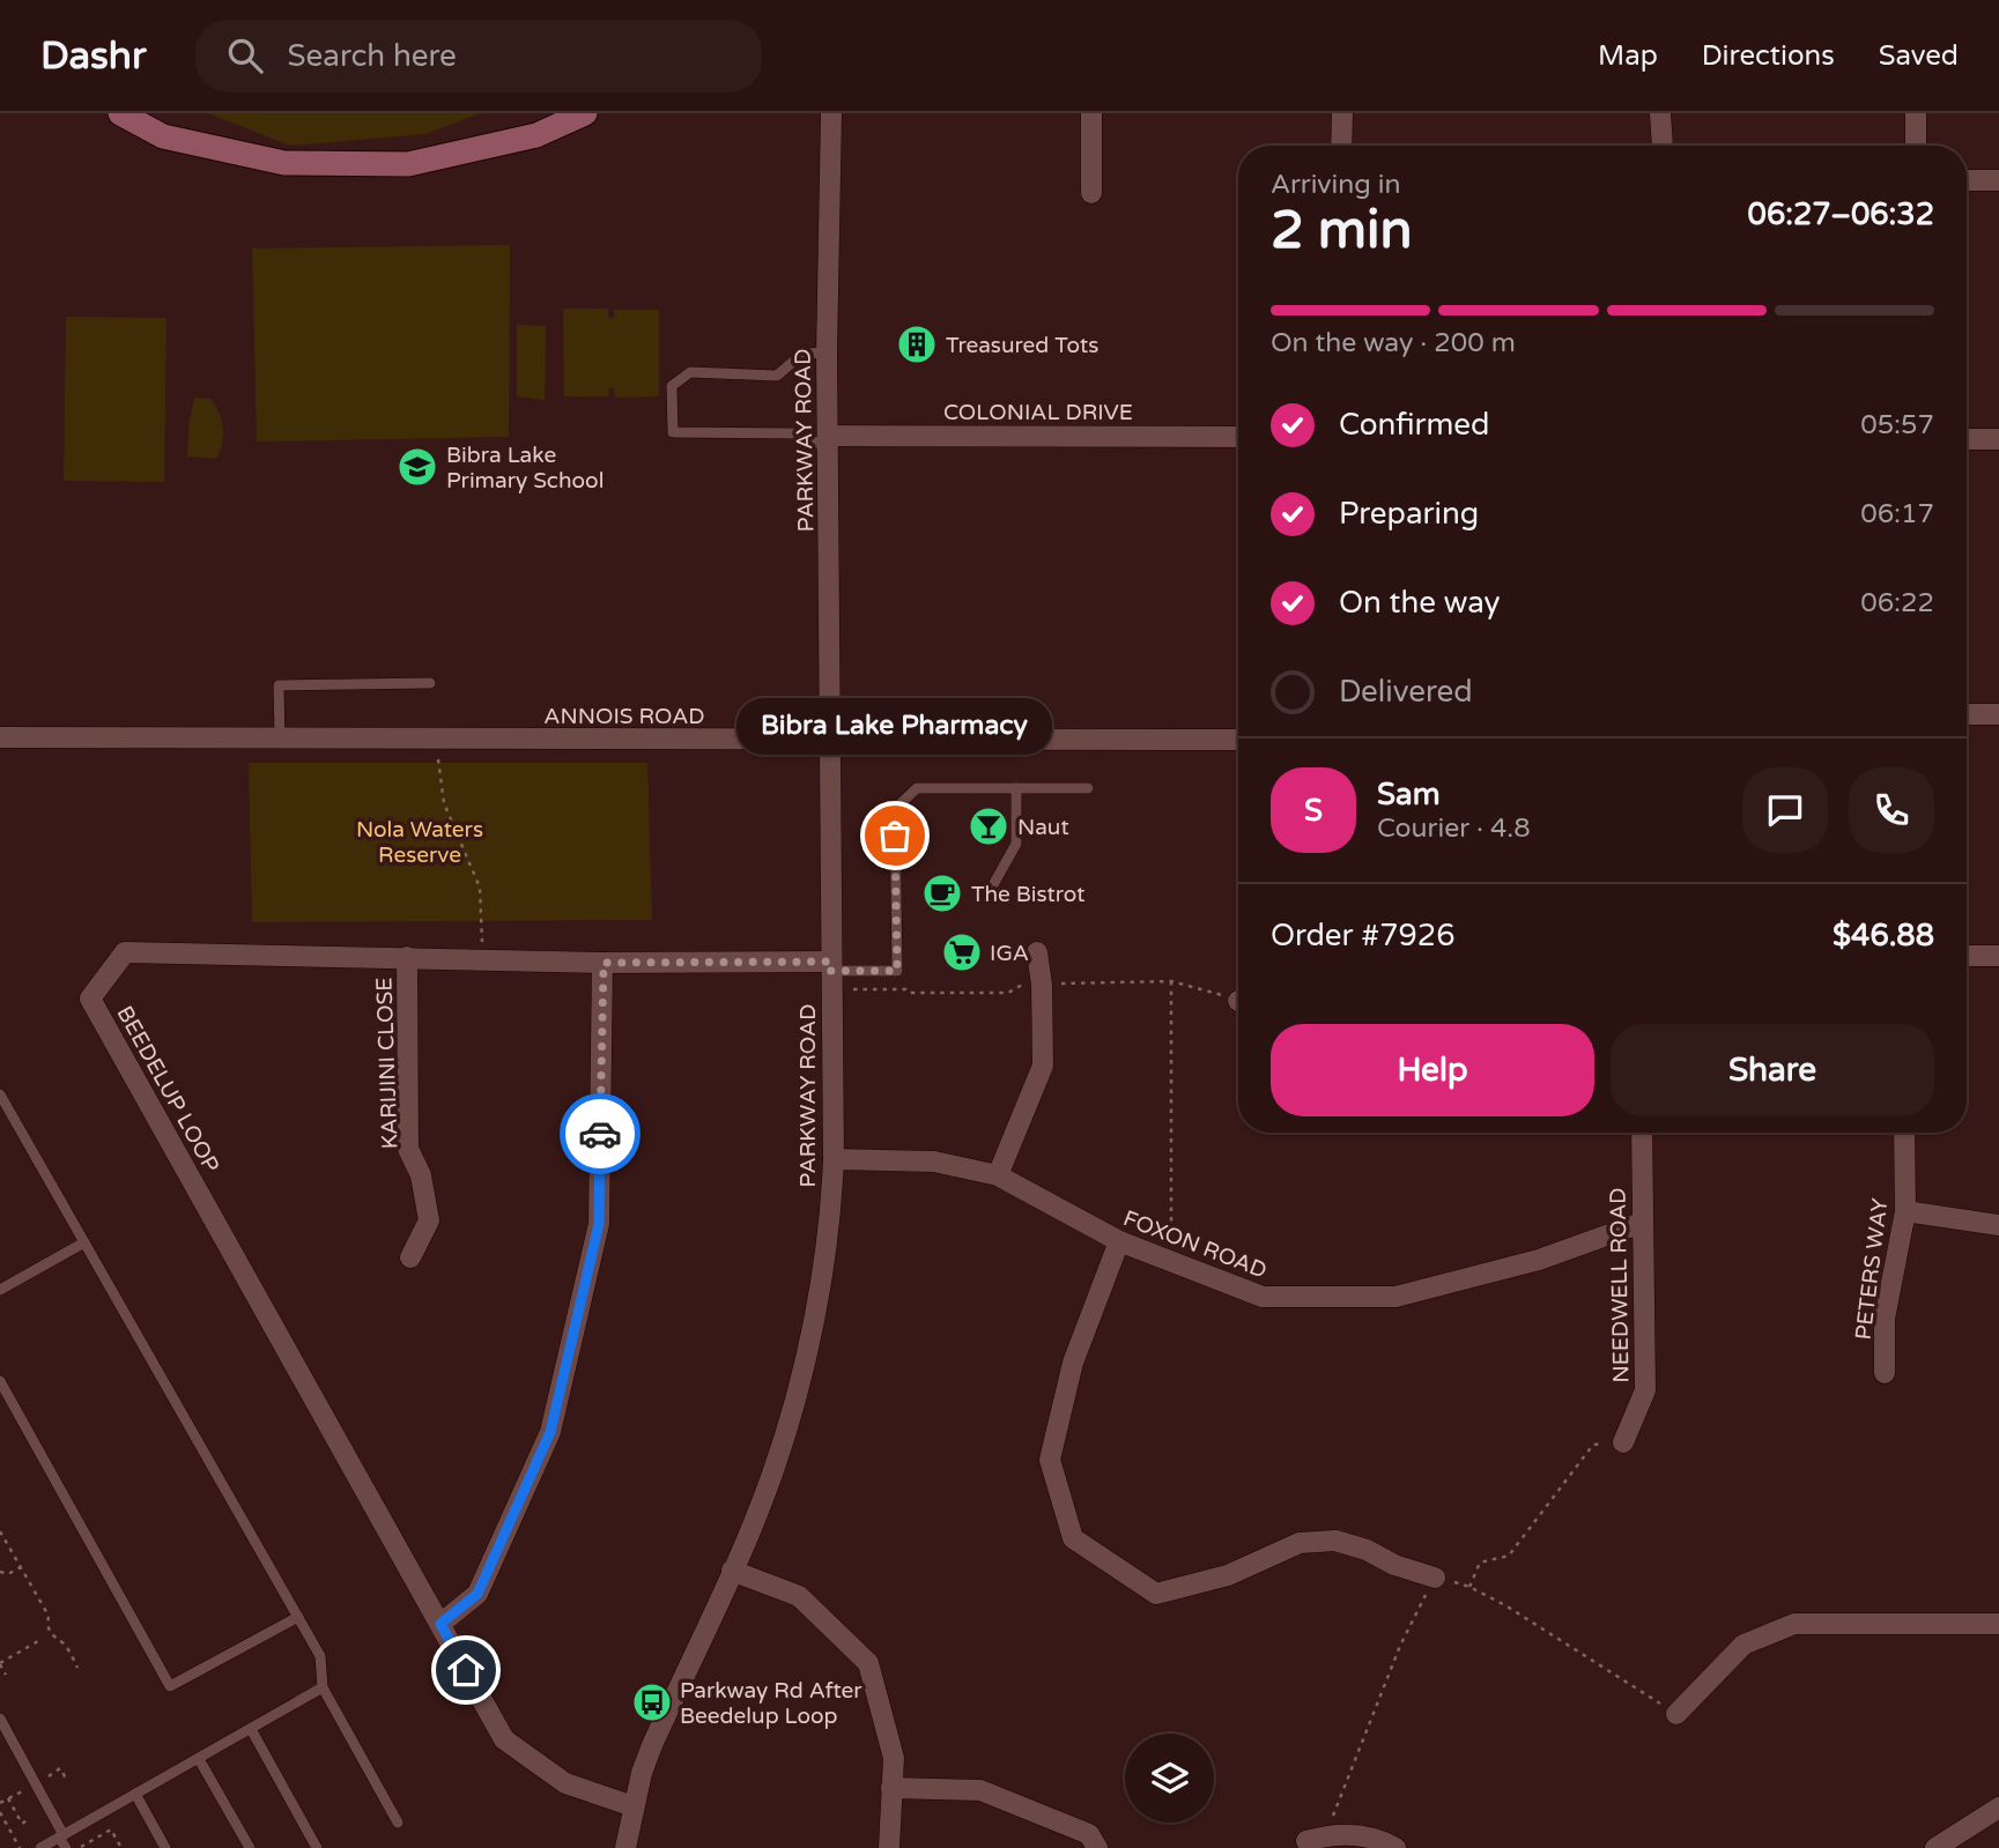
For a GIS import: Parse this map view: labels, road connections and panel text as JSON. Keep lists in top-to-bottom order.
{
  "streets": {
    "street": [
      "COLONIAL DRIVE",
      "PARKWAY ROAD",
      "ANNOIS ROAD",
      "KARIJINI CLOSE",
      "BEEDELUP LOOP",
      "FOXON ROAD",
      "PETERS WAY",
      "NEEDWELL ROAD"
    ]
  },
  "crossings": [
    ["COLONIAL DRIVE", "PARKWAY ROAD"],
    ["PARKWAY ROAD", "ANNOIS ROAD"],
    ["PARKWAY ROAD", "BEEDELUP LOOP"],
    ["PARKWAY ROAD", "FOXON ROAD"],
    ["KARIJINI CLOSE", "BEEDELUP LOOP"],
    ["FOXON ROAD", "NEEDWELL ROAD"]
  ],
  "parks": ["Nola Waters Reserve"],
  "places": {
    "building": ["Treasured Tots"],
    "school or university": ["Bibra Lake Primary School"],
    "bar": ["Naut"],
    "other": ["Bibra Lake Pharmacy"],
    "cafe": ["The Bistrot"],
    "supermarket": ["IGA"],
    "bus stop": ["Parkway Rd After Beedelup Loop"]
  },
  "page": {
    "header": "Dashr",
    "search": "Search here",
    "nav": ["Map", "Directions", "Saved"],
    "heading": ["2 min", "Arriving in", "06:27–06:32"],
    "panel": [
      "Sam",
      "Courier · 4.8",
      "Order #7926",
      "$46.88"
    ],
    "bar": "On the way · 200 m",
    "list": [
      ["Confirmed", "05:57"],
      ["Preparing", "06:17"],
      ["On the way", "06:22"],
      "Delivered"
    ],
    "bubble": "Bibra Lake Pharmacy",
    "round": "S",
    "buttons": ["Help", "Share"]
  }
}
